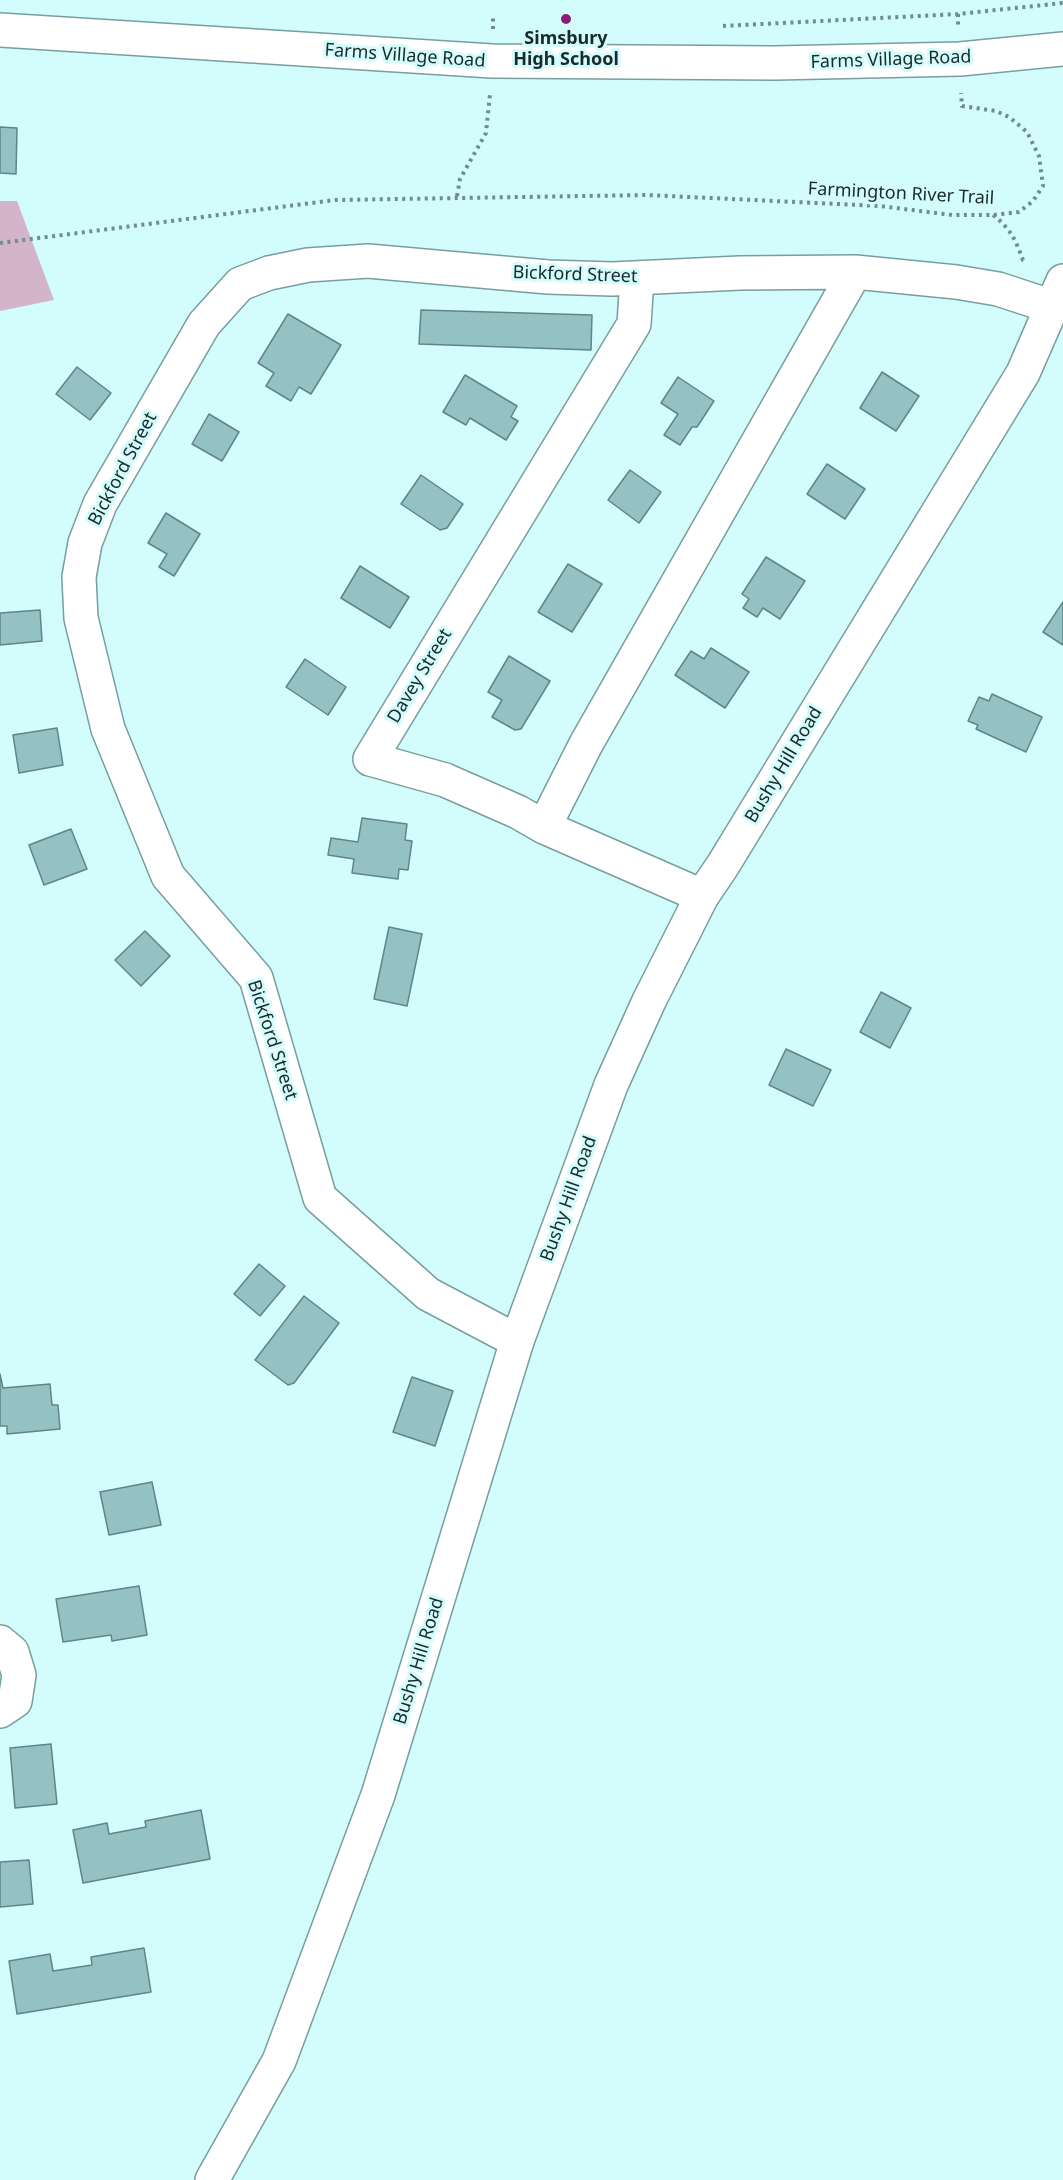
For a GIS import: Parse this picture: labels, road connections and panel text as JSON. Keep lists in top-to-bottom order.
{
  "streets": {
    "main road": [
      "Farms Village Road",
      "Bickford Street",
      "Davey Street",
      "Bushy Hill Road"
    ],
    "path": ["Farmington River Trail"]
  },
  "crossings": [
    ["Bickford Street", "Davey Street"],
    ["Bickford Street", "Bushy Hill Road"],
    ["Davey Street", "Bushy Hill Road"]
  ],
  "places": ["Simsbury High School"]
}
